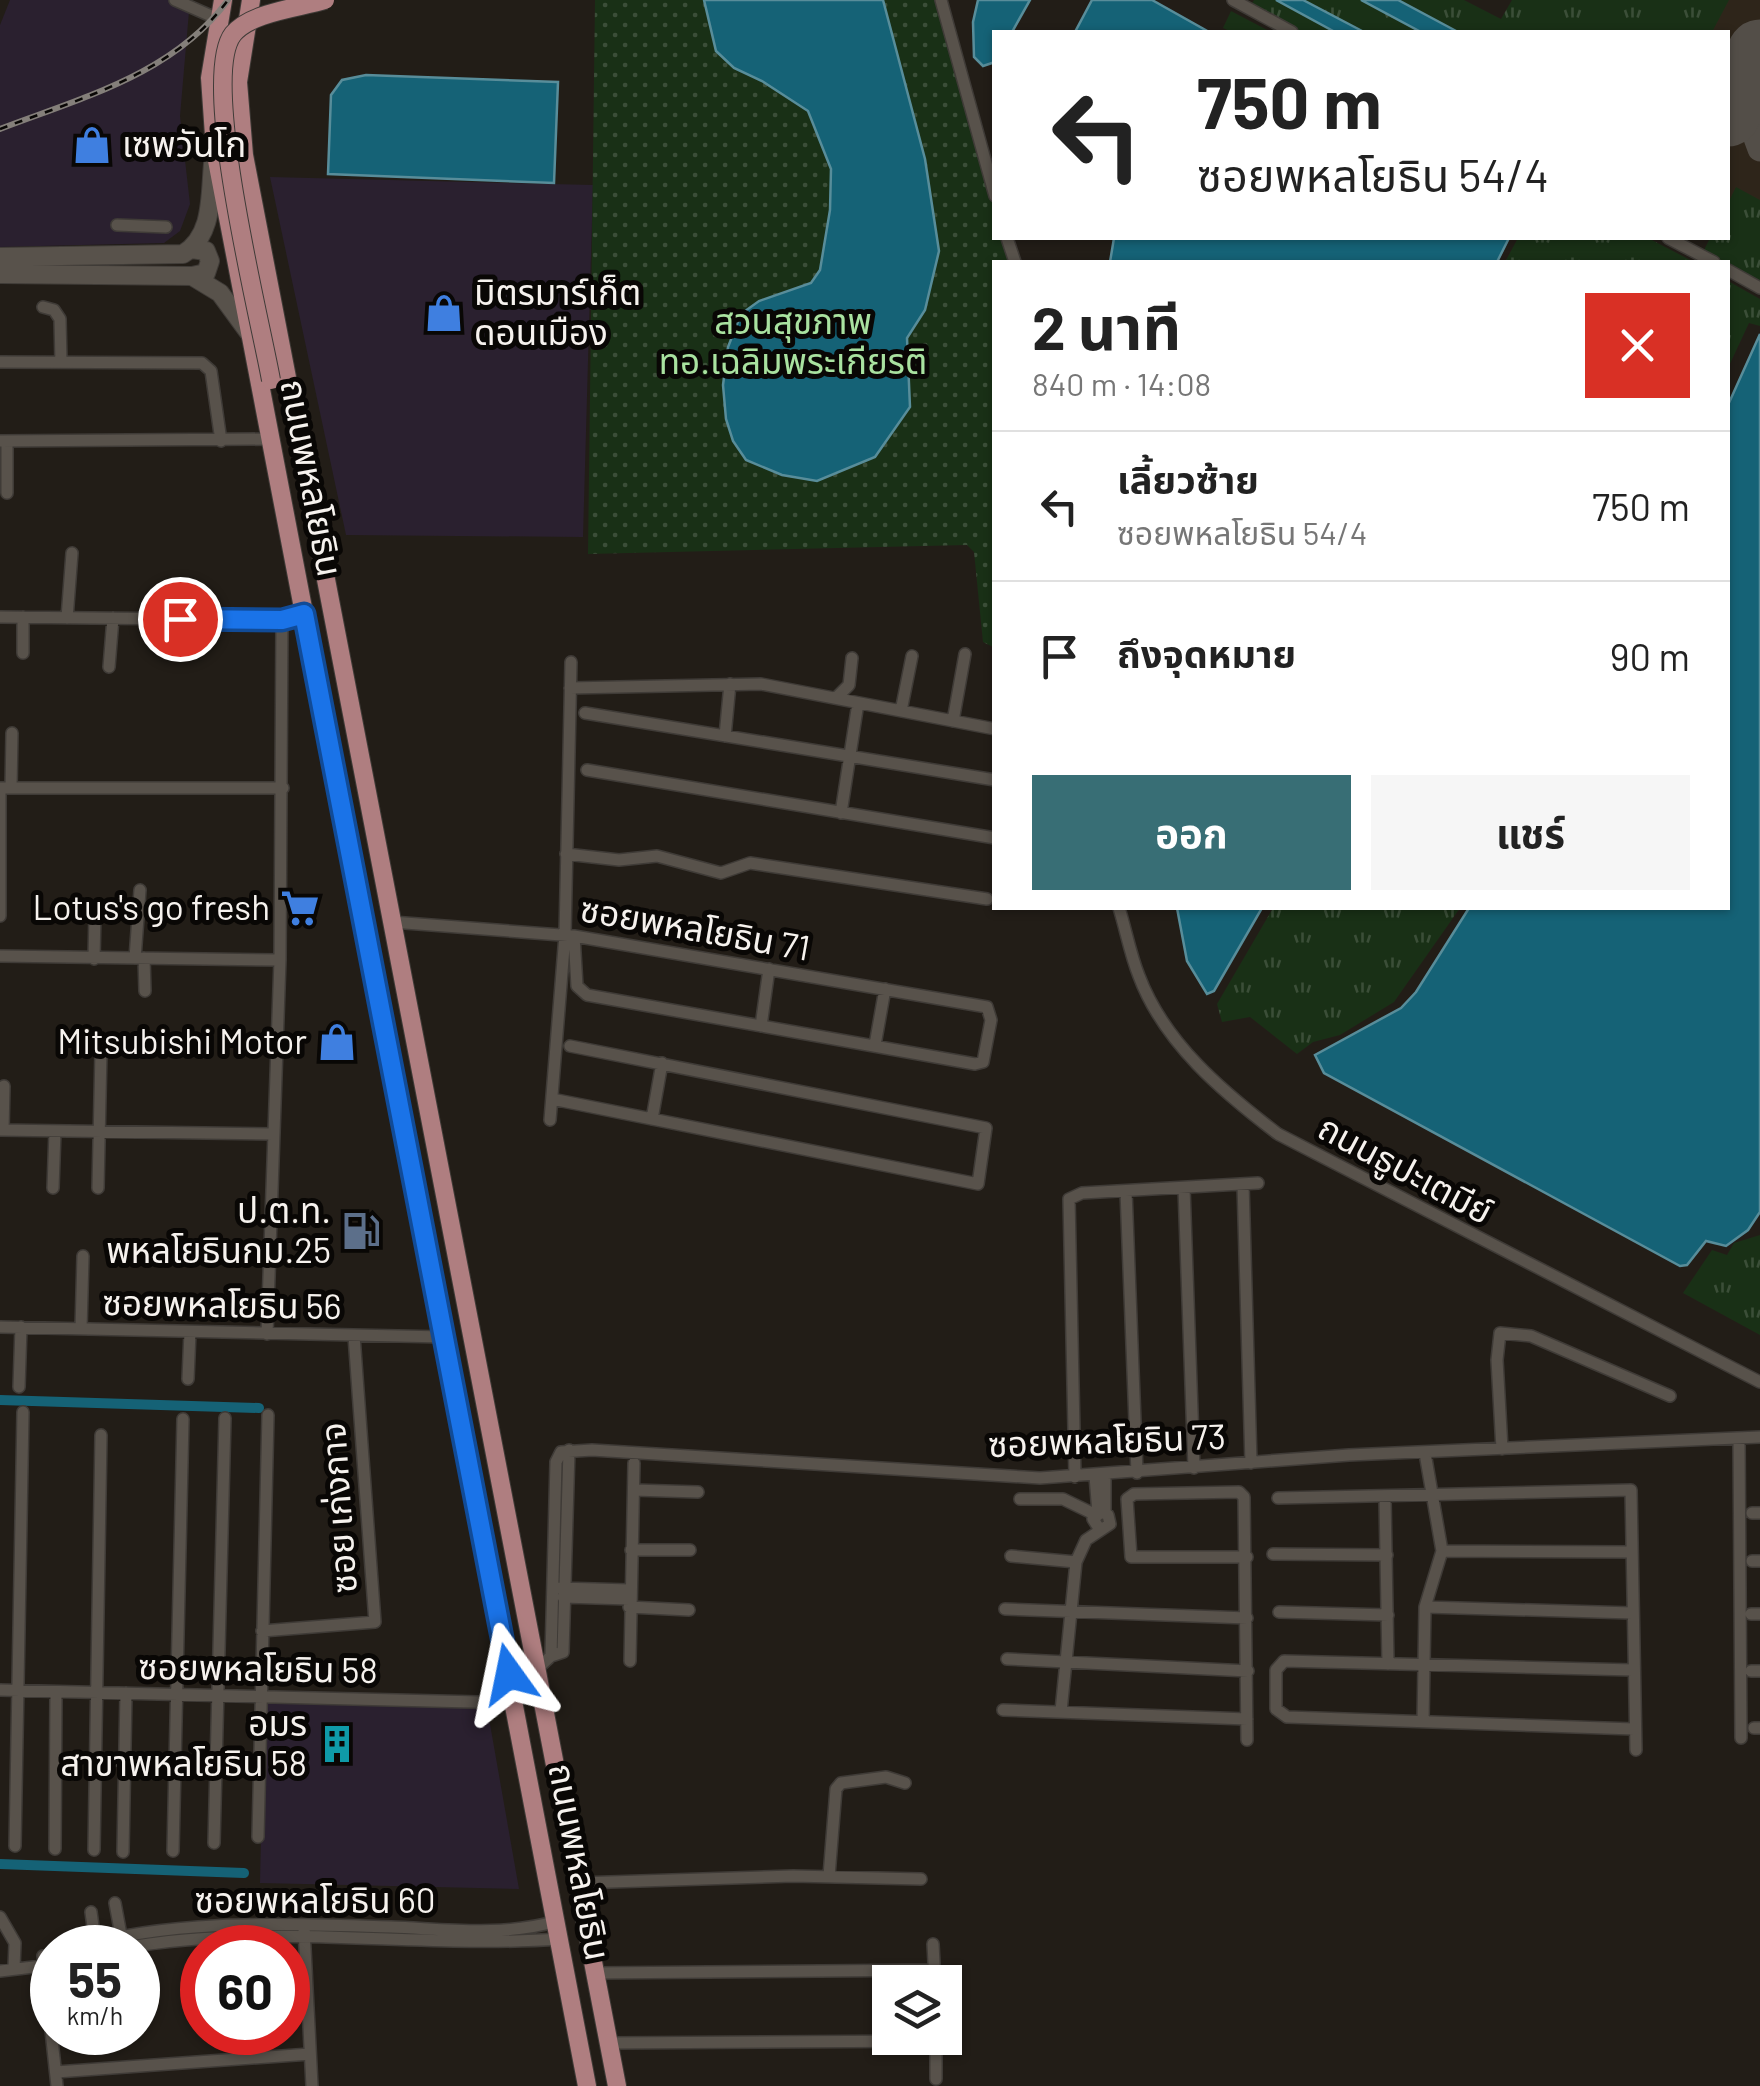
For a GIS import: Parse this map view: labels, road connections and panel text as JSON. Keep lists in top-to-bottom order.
{
  "streets": {
    "main road": ["ถนนพหลโยธิน"],
    "street": [
      "ซอยพหลโยธิน 71",
      "ถนนธูปะเตมีย์",
      "ซอยพหลโยธิน 56",
      "ซอยพหลโยธิน 73",
      "ซอย เก่งกาจ",
      "ซอยพหลโยธิน 58",
      "ซอยพหลโยธิน 60"
    ]
  },
  "crossings": [
    ["ถนนพหลโยธิน", "ซอยพหลโยธิน 71"],
    ["ถนนพหลโยธิน", "ซอยพหลโยธิน 56"],
    ["ถนนพหลโยธิน", "ซอยพหลโยธิน 58"],
    ["ถนนพหลโยธิน", "ซอยพหลโยธิน 60"],
    ["ซอยพหลโยธิน 56", "ซอย เก่งกาจ"]
  ],
  "parks": ["สวนสุขภาพ ทอ.เฉลิมพระเกียรติ"],
  "places": {
    "shop": ["เซพวันโก", "มิตรมาร์เก็ต ดอนเมือง", "Mitsubishi Motor"],
    "supermarket": ["Lotus's go fresh"],
    "fuel station": ["ป.ต.ท. พหลโยธินกม.25"],
    "building": ["อมร สาขาพหลโยธิน 58"]
  },
  "page": {
    "turn": ["750 m", "ซอยพหลโยธิน 54/4"],
    "heading": ["2 นาที", "840 m · 14:08"],
    "list": [
      {
        "name": "เลี้ยวซ้าย",
        "note": "ซอยพหลโยธิน 54/4",
        "value": "750 m"
      },
      {
        "name": "ถึงจุดหมาย",
        "value": "90 m"
      }
    ],
    "buttons": ["ออก", "แชร์"],
    "speed": "55 km/h",
    "limit": "60"
  }
}
